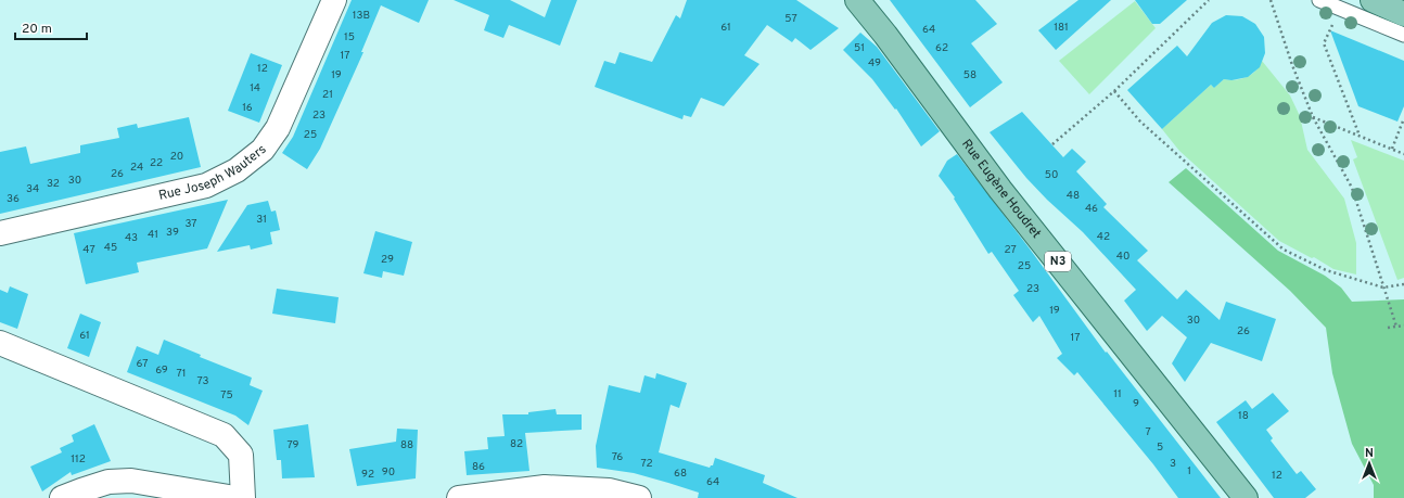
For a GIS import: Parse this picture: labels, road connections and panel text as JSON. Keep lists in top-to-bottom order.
{
  "streets": {
    "main road": ["Rue Eugène Houdret", "N3"],
    "street": ["Rue Joseph Wauters"]
  },
  "house_numbers": [
    "13B",
    "57",
    "61",
    "181",
    "64",
    "15",
    "51",
    "62",
    "17",
    "49",
    "12",
    "19",
    "58",
    "14",
    "21",
    "16",
    "23",
    "25",
    "20",
    "22",
    "24",
    "26",
    "50",
    "30",
    "32",
    "34",
    "48",
    "36",
    "46",
    "31",
    "37",
    "39",
    "41",
    "42",
    "43",
    "45",
    "47",
    "27",
    "40",
    "29",
    "25",
    "23",
    "19",
    "30",
    "26",
    "61",
    "17",
    "67",
    "69",
    "71",
    "73",
    "11",
    "75",
    "9",
    "18",
    "7",
    "82",
    "79",
    "88",
    "5",
    "76",
    "112",
    "72",
    "3",
    "86",
    "1",
    "90",
    "68",
    "92",
    "12",
    "64"
  ],
  "scale_bar": "20 m",
  "north": "top"
}
